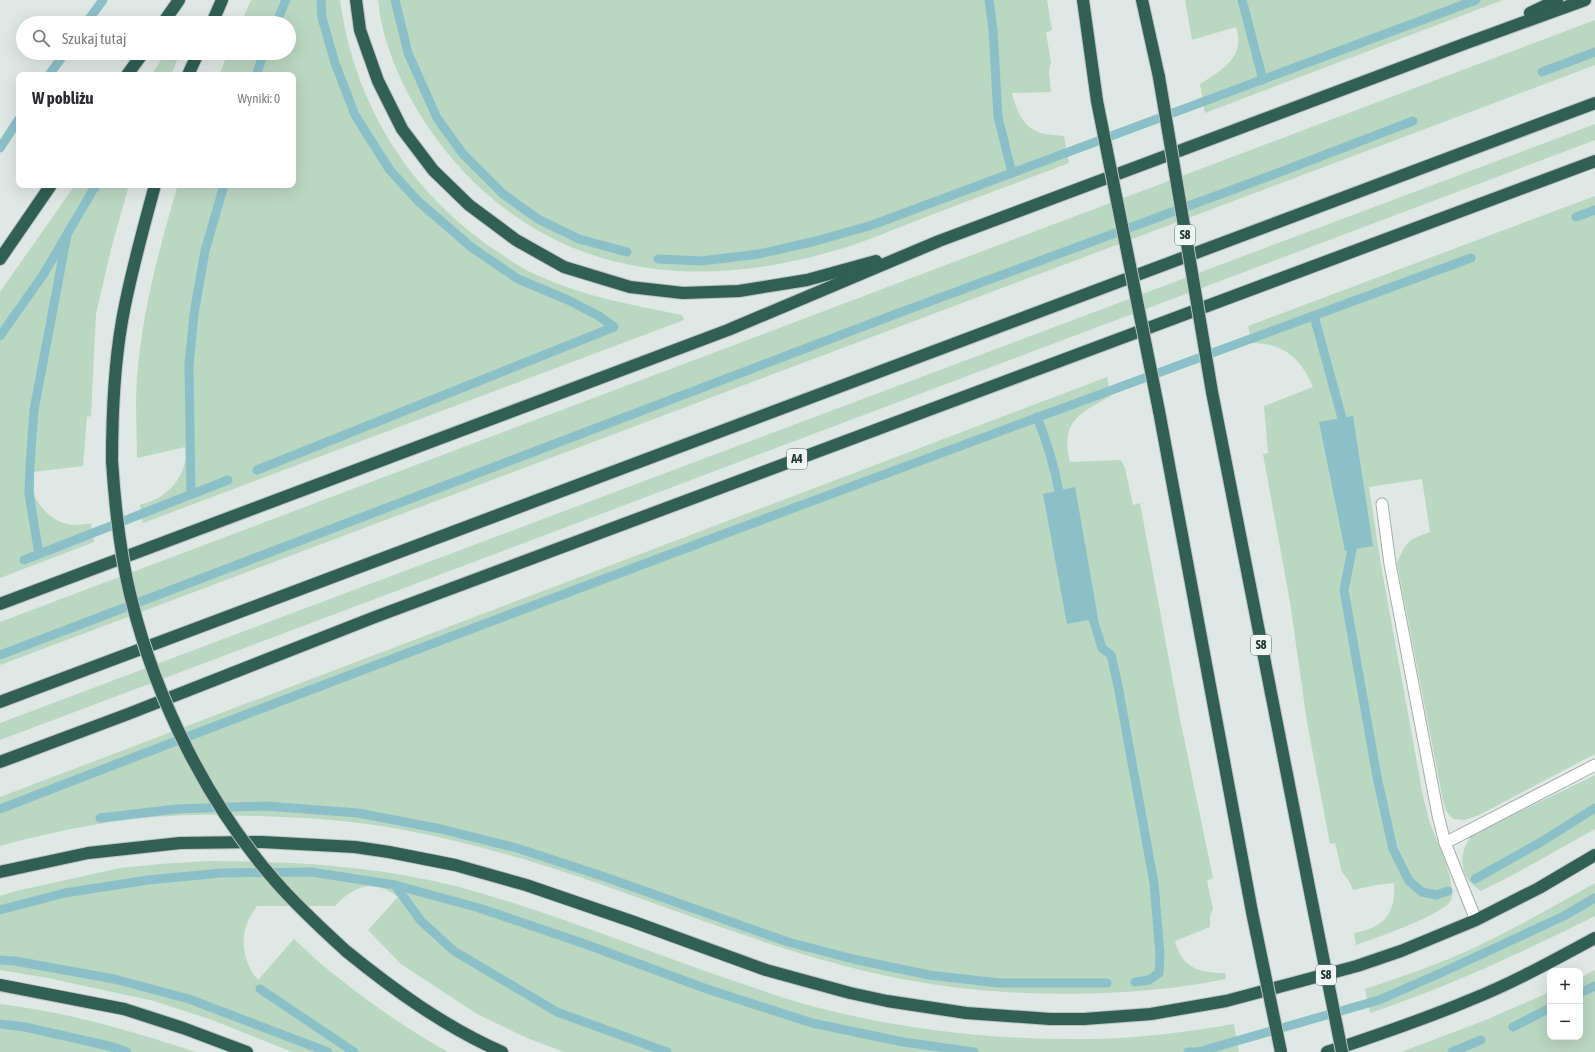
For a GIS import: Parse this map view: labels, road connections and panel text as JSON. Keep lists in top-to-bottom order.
{
  "streets": {
    "highway": ["S8", "A4"]
  },
  "page": {
    "search": "Szukaj tutaj",
    "heading": ["W pobliżu", "Wyniki: 0"],
    "map_buttons": ["+", "−"]
  }
}
